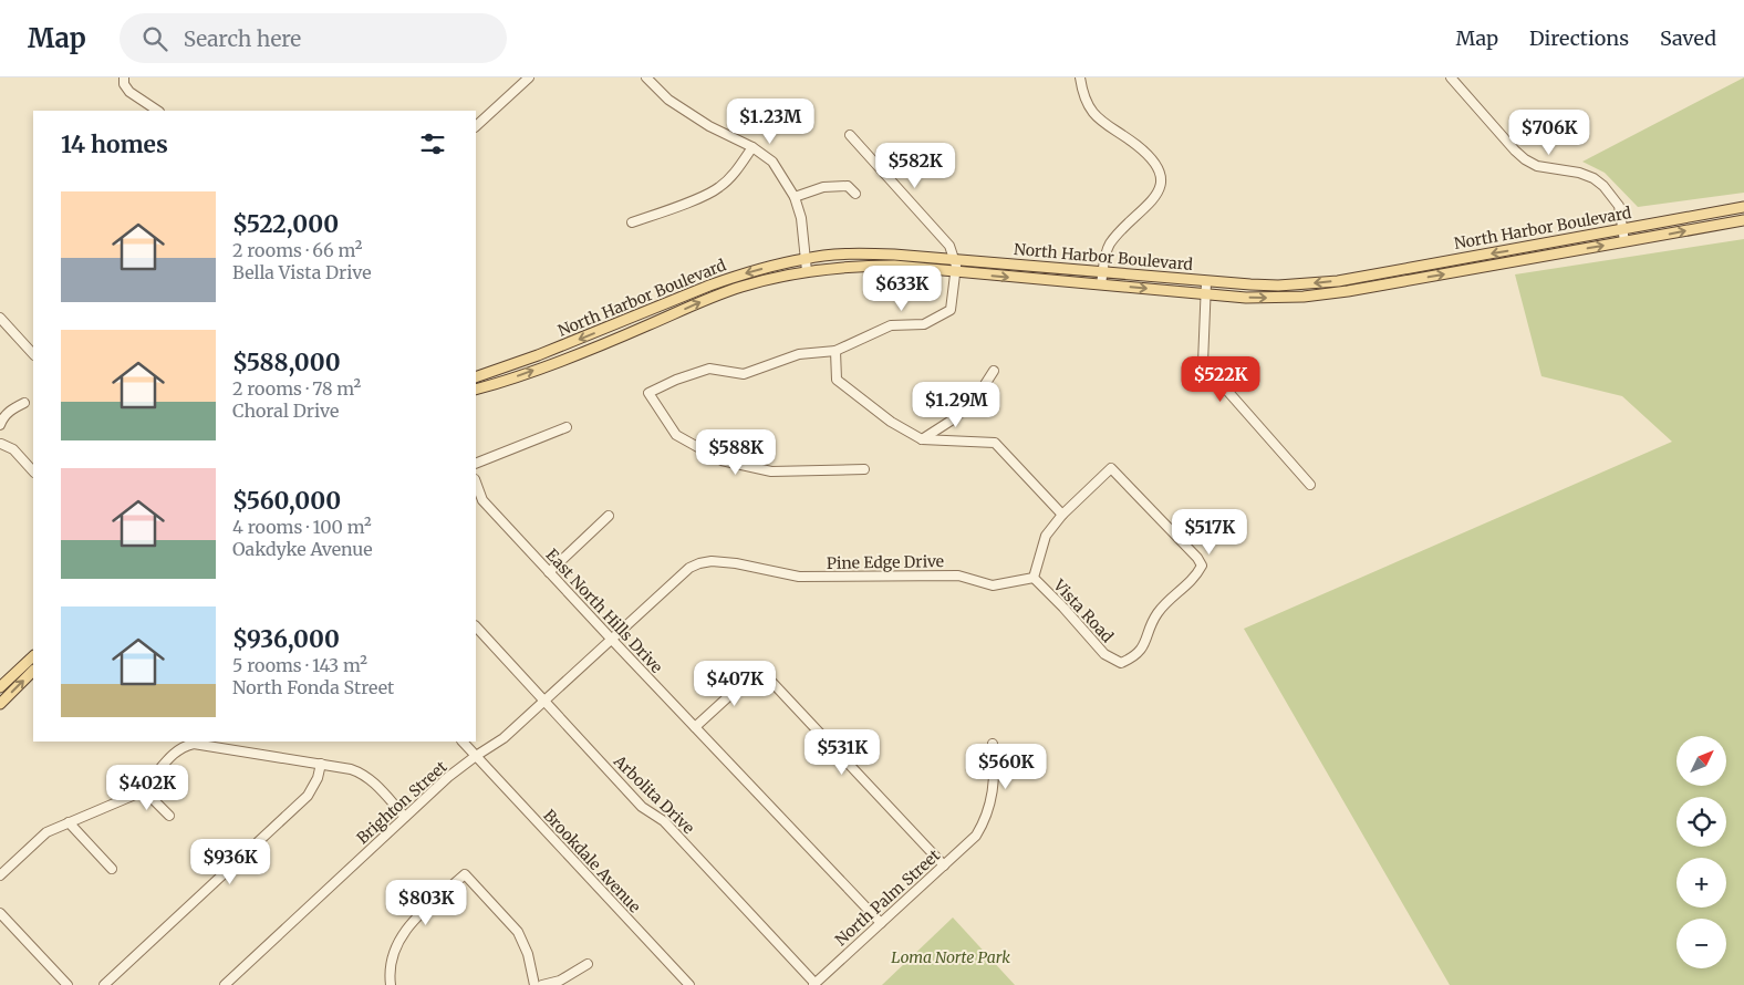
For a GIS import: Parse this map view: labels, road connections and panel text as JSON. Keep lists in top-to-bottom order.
{
  "streets": {
    "main road": ["North Harbor Boulevard"],
    "street": [
      "Pine Edge Drive",
      "East North Hills Drive",
      "Vista Road",
      "Arbolita Drive",
      "Brighton Street",
      "Brookdale Avenue",
      "North Palm Street"
    ]
  },
  "crossings": [
    ["Pine Edge Drive", "Vista Road"],
    ["Pine Edge Drive", "Brighton Street"],
    ["East North Hills Drive", "Brighton Street"],
    ["East North Hills Drive", "North Palm Street"],
    ["Arbolita Drive", "Brighton Street"],
    ["Arbolita Drive", "North Palm Street"],
    ["Brighton Street", "Brookdale Avenue"]
  ],
  "parks": ["Loma Norte Park"],
  "north": "top right",
  "page": {
    "header": "Map",
    "search": "Search here",
    "nav": ["Map", "Directions", "Saved"],
    "price": [
      "$1.23M",
      "$706K",
      "$582K",
      "$633K",
      "$522K",
      "$1.29M",
      "$588K",
      "$517K",
      "$407K",
      "$531K",
      "$560K",
      "$402K",
      "$936K",
      "$803K"
    ],
    "heading": "14 homes",
    "list": [
      {
        "name": "$522,000",
        "note": "2 rooms · 66 m² · Bella Vista Drive"
      },
      {
        "name": "$588,000",
        "note": "2 rooms · 78 m² · Choral Drive"
      },
      {
        "name": "$560,000",
        "note": "4 rooms · 100 m² · Oakdyke Avenue"
      },
      {
        "name": "$936,000",
        "note": "5 rooms · 143 m² · North Fonda Street"
      }
    ],
    "map_buttons": ["+", "−"]
  }
}
